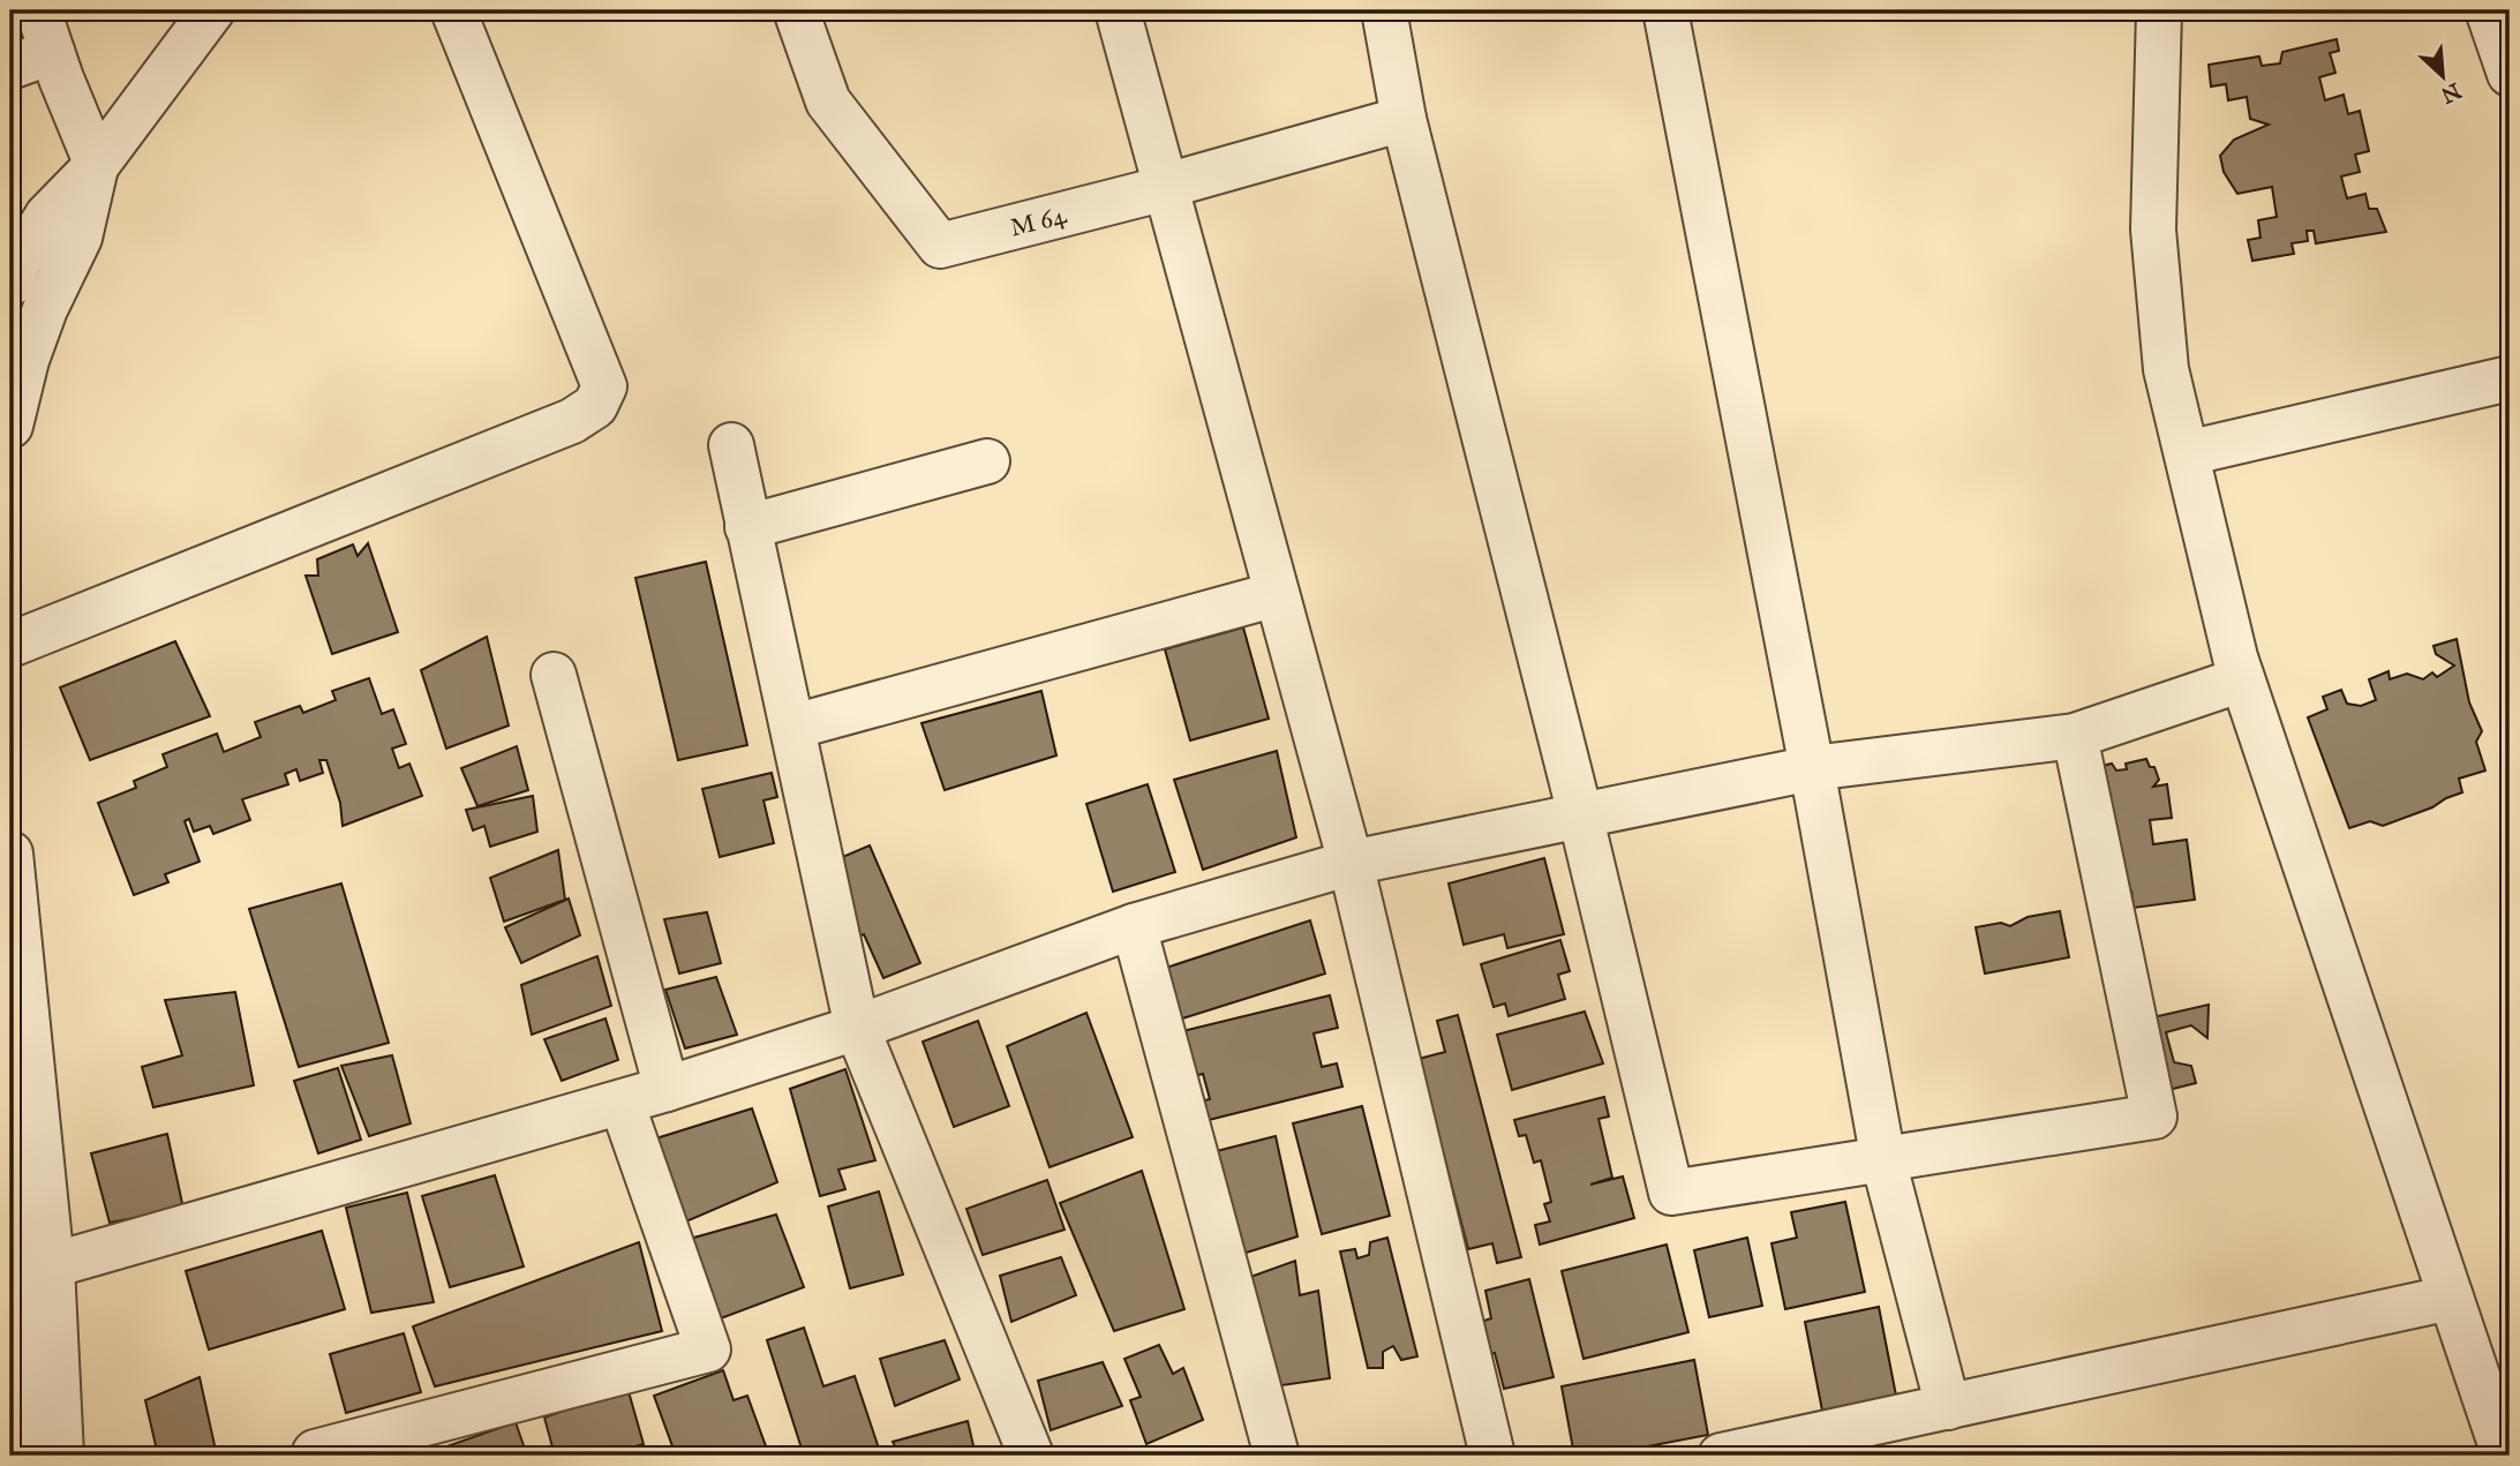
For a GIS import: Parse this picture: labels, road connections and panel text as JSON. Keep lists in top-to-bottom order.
{
  "streets": {
    "street": ["M 64"]
  },
  "north": "bottom right"
}
